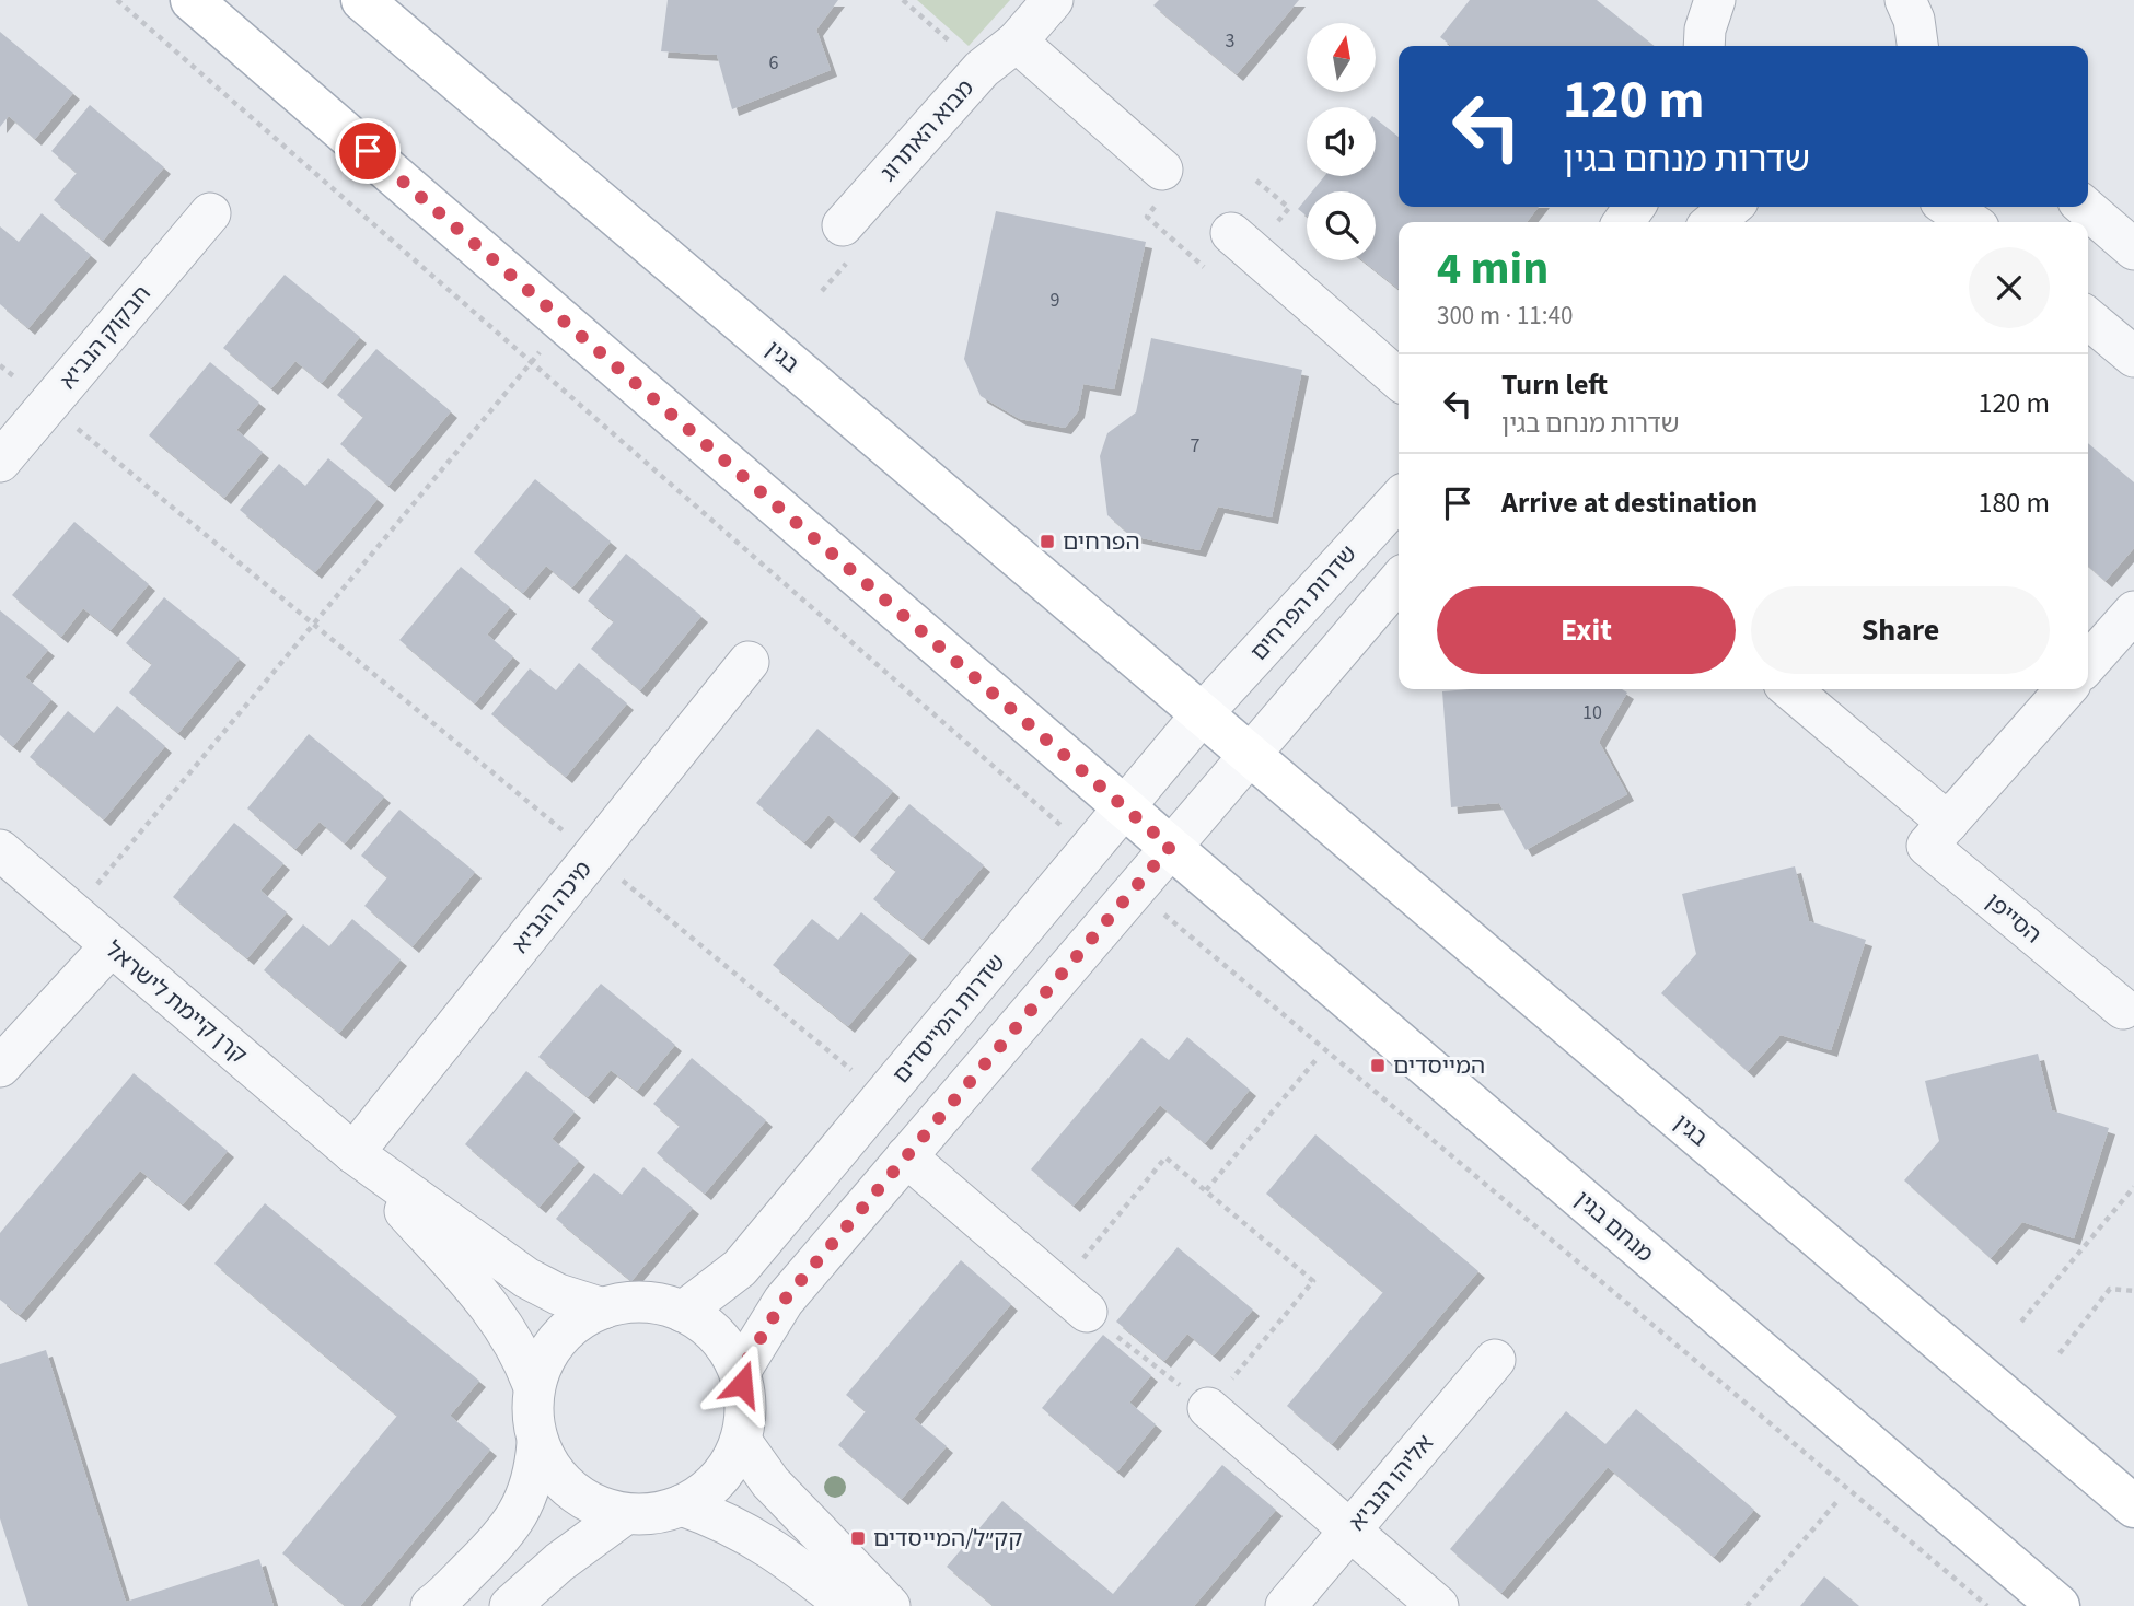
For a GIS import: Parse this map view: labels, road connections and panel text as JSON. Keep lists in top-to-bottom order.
{
  "streets": {
    "main road": ["בגין", "מנחם בגין"],
    "street": [
      "מבוא האתרוג",
      "חבקוק הנביא",
      "שדרות הפרחים",
      "מיכה הנביא",
      "הסייפן",
      "קרן קיימת לישראל",
      "שדרות המייסדים",
      "אליהו הנביא"
    ]
  },
  "crossings": [
    ["בגין", "שדרות הפרחים"],
    ["בגין", "שדרות המייסדים"],
    ["שדרות הפרחים", "שדרות המייסדים"],
    ["מיכה הנביא", "קרן קיימת לישראל"],
    ["קרן קיימת לישראל", "שדרות המייסדים"],
    ["שדרות המייסדים", "מנחם בגין"]
  ],
  "places": {
    "transit": ["הפרחים", "המייסדים", "קק״ל/המייסדים"]
  },
  "house_numbers": [
    "3",
    "6",
    "9",
    "7",
    "10"
  ],
  "north": "top",
  "page": {
    "turn": ["120 m", "שדרות מנחם בגין"],
    "heading": ["4 min", "300 m · 11:40"],
    "list": [
      {
        "name": "Turn left",
        "note": "שדרות מנחם בגין",
        "value": "120 m"
      },
      {
        "name": "Arrive at destination",
        "value": "180 m"
      }
    ],
    "buttons": ["Exit", "Share"]
  }
}
